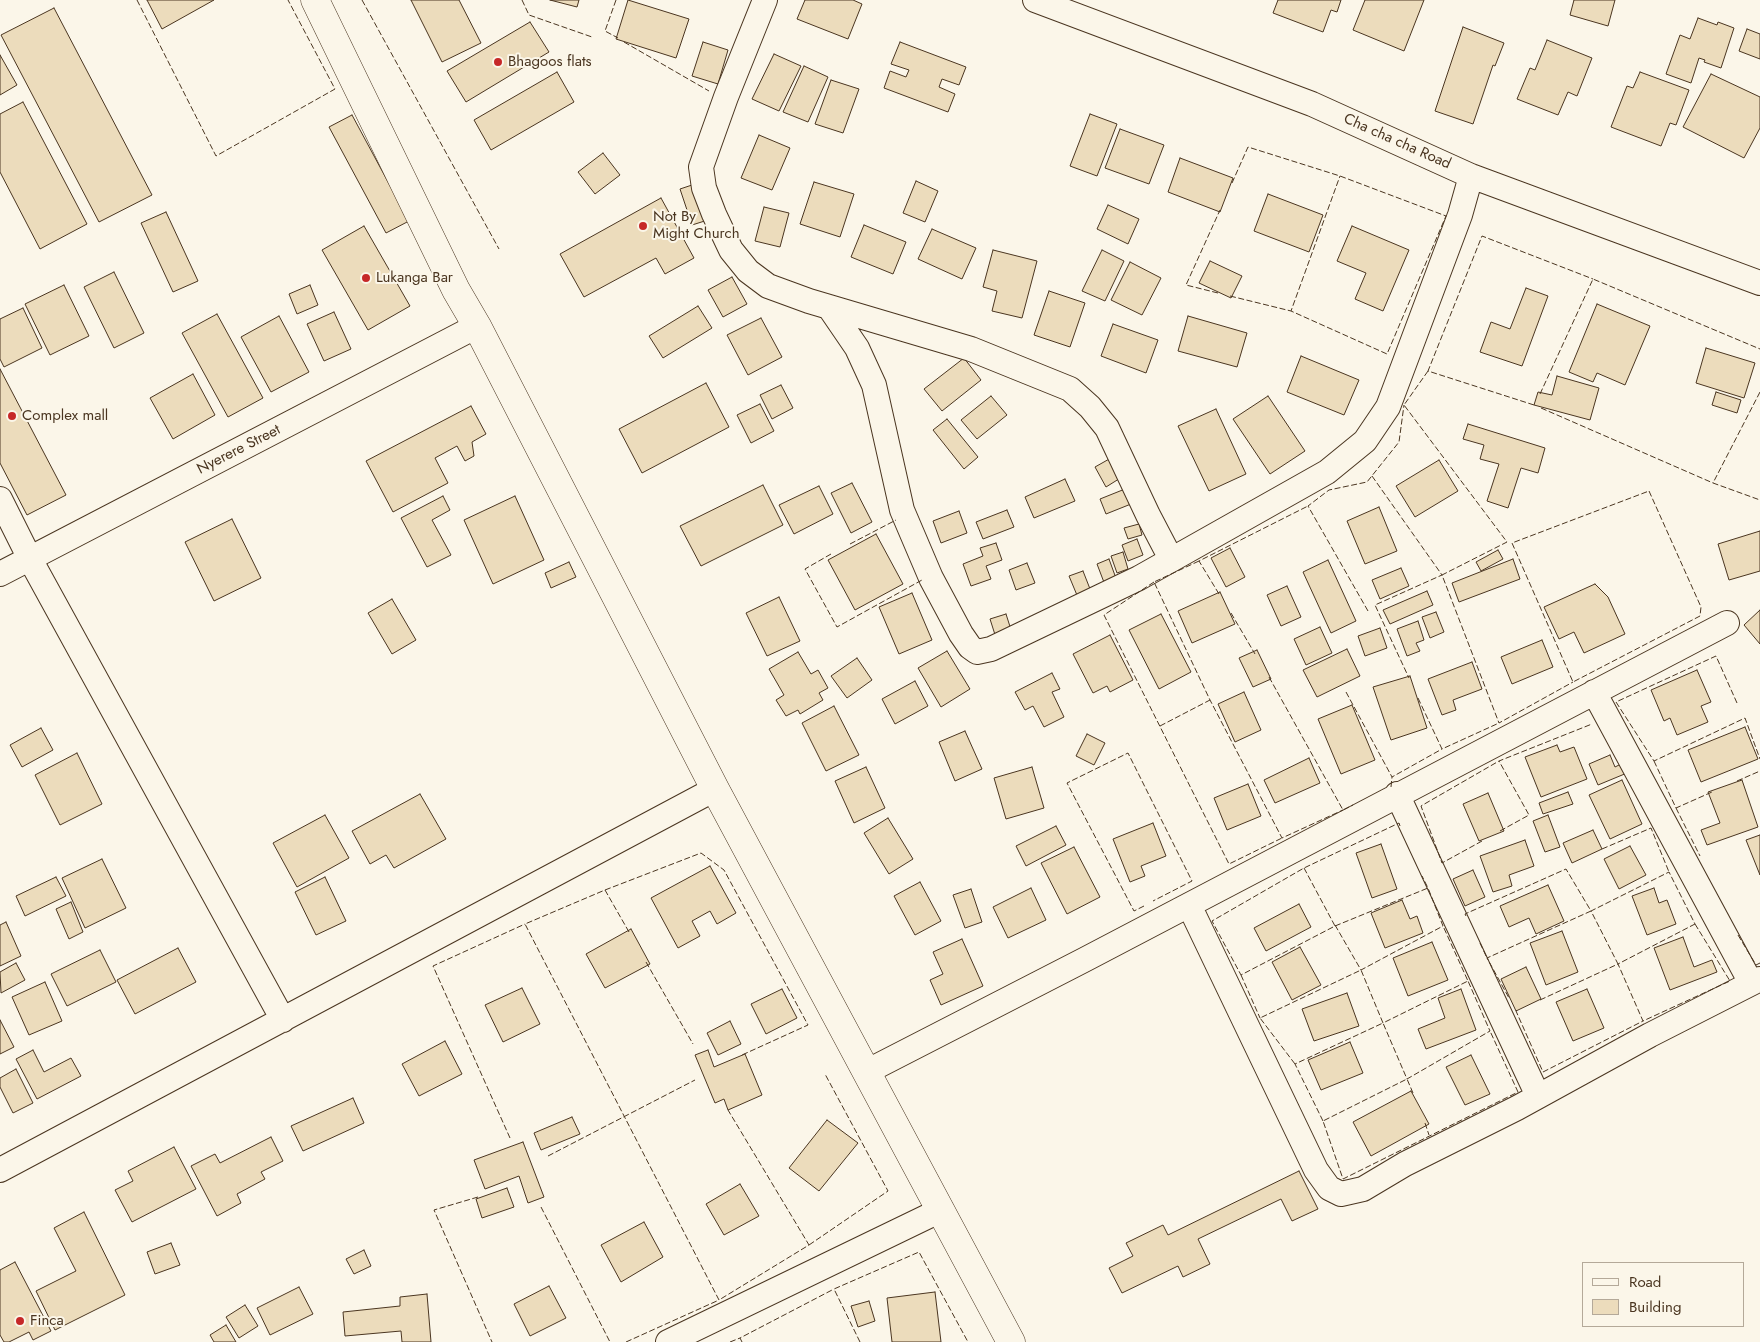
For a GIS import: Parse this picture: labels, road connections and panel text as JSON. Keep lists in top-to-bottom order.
{
  "streets": {
    "street": ["Cha cha cha Road", "Nyerere Street"]
  },
  "places": [
    "Bhagoos flats",
    "Not By Might Church",
    "Lukanga Bar",
    "Complex mall",
    "Finca"
  ],
  "legend": ["Road", "Building"]
}
